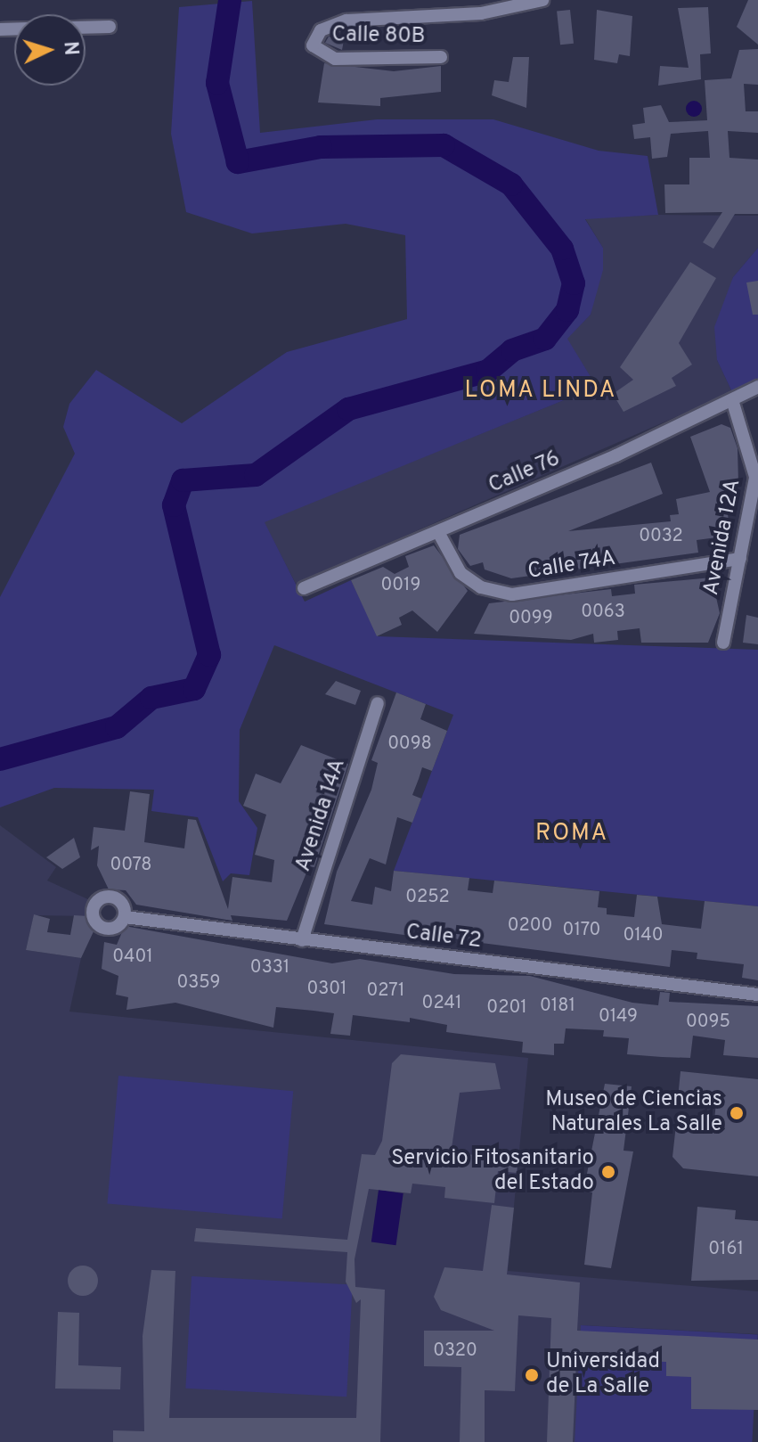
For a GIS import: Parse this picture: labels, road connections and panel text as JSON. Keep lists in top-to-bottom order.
{
  "streets": {
    "street": [
      "Calle 80B",
      "Calle 76",
      "Avenida 12A",
      "Calle 74A",
      "Avenida 14A",
      "Calle 72"
    ]
  },
  "crossings": [
    ["Calle 76", "Avenida 12A"],
    ["Calle 76", "Calle 74A"],
    ["Avenida 12A", "Calle 74A"],
    ["Avenida 14A", "Calle 72"]
  ],
  "districts": ["LOMA LINDA", "ROMA"],
  "places": ["Museo de Ciencias Naturales La Salle", "Servicio Fitosanitario del Estado", "Universidad de La Salle"],
  "house_numbers": [
    "0032",
    "0019",
    "0063",
    "0099",
    "0098",
    "0078",
    "0252",
    "0200",
    "0170",
    "0140",
    "0401",
    "0331",
    "0359",
    "0301",
    "0271",
    "0241",
    "0181",
    "0201",
    "0149",
    "0095",
    "0161",
    "0320"
  ],
  "north": "right"
}
